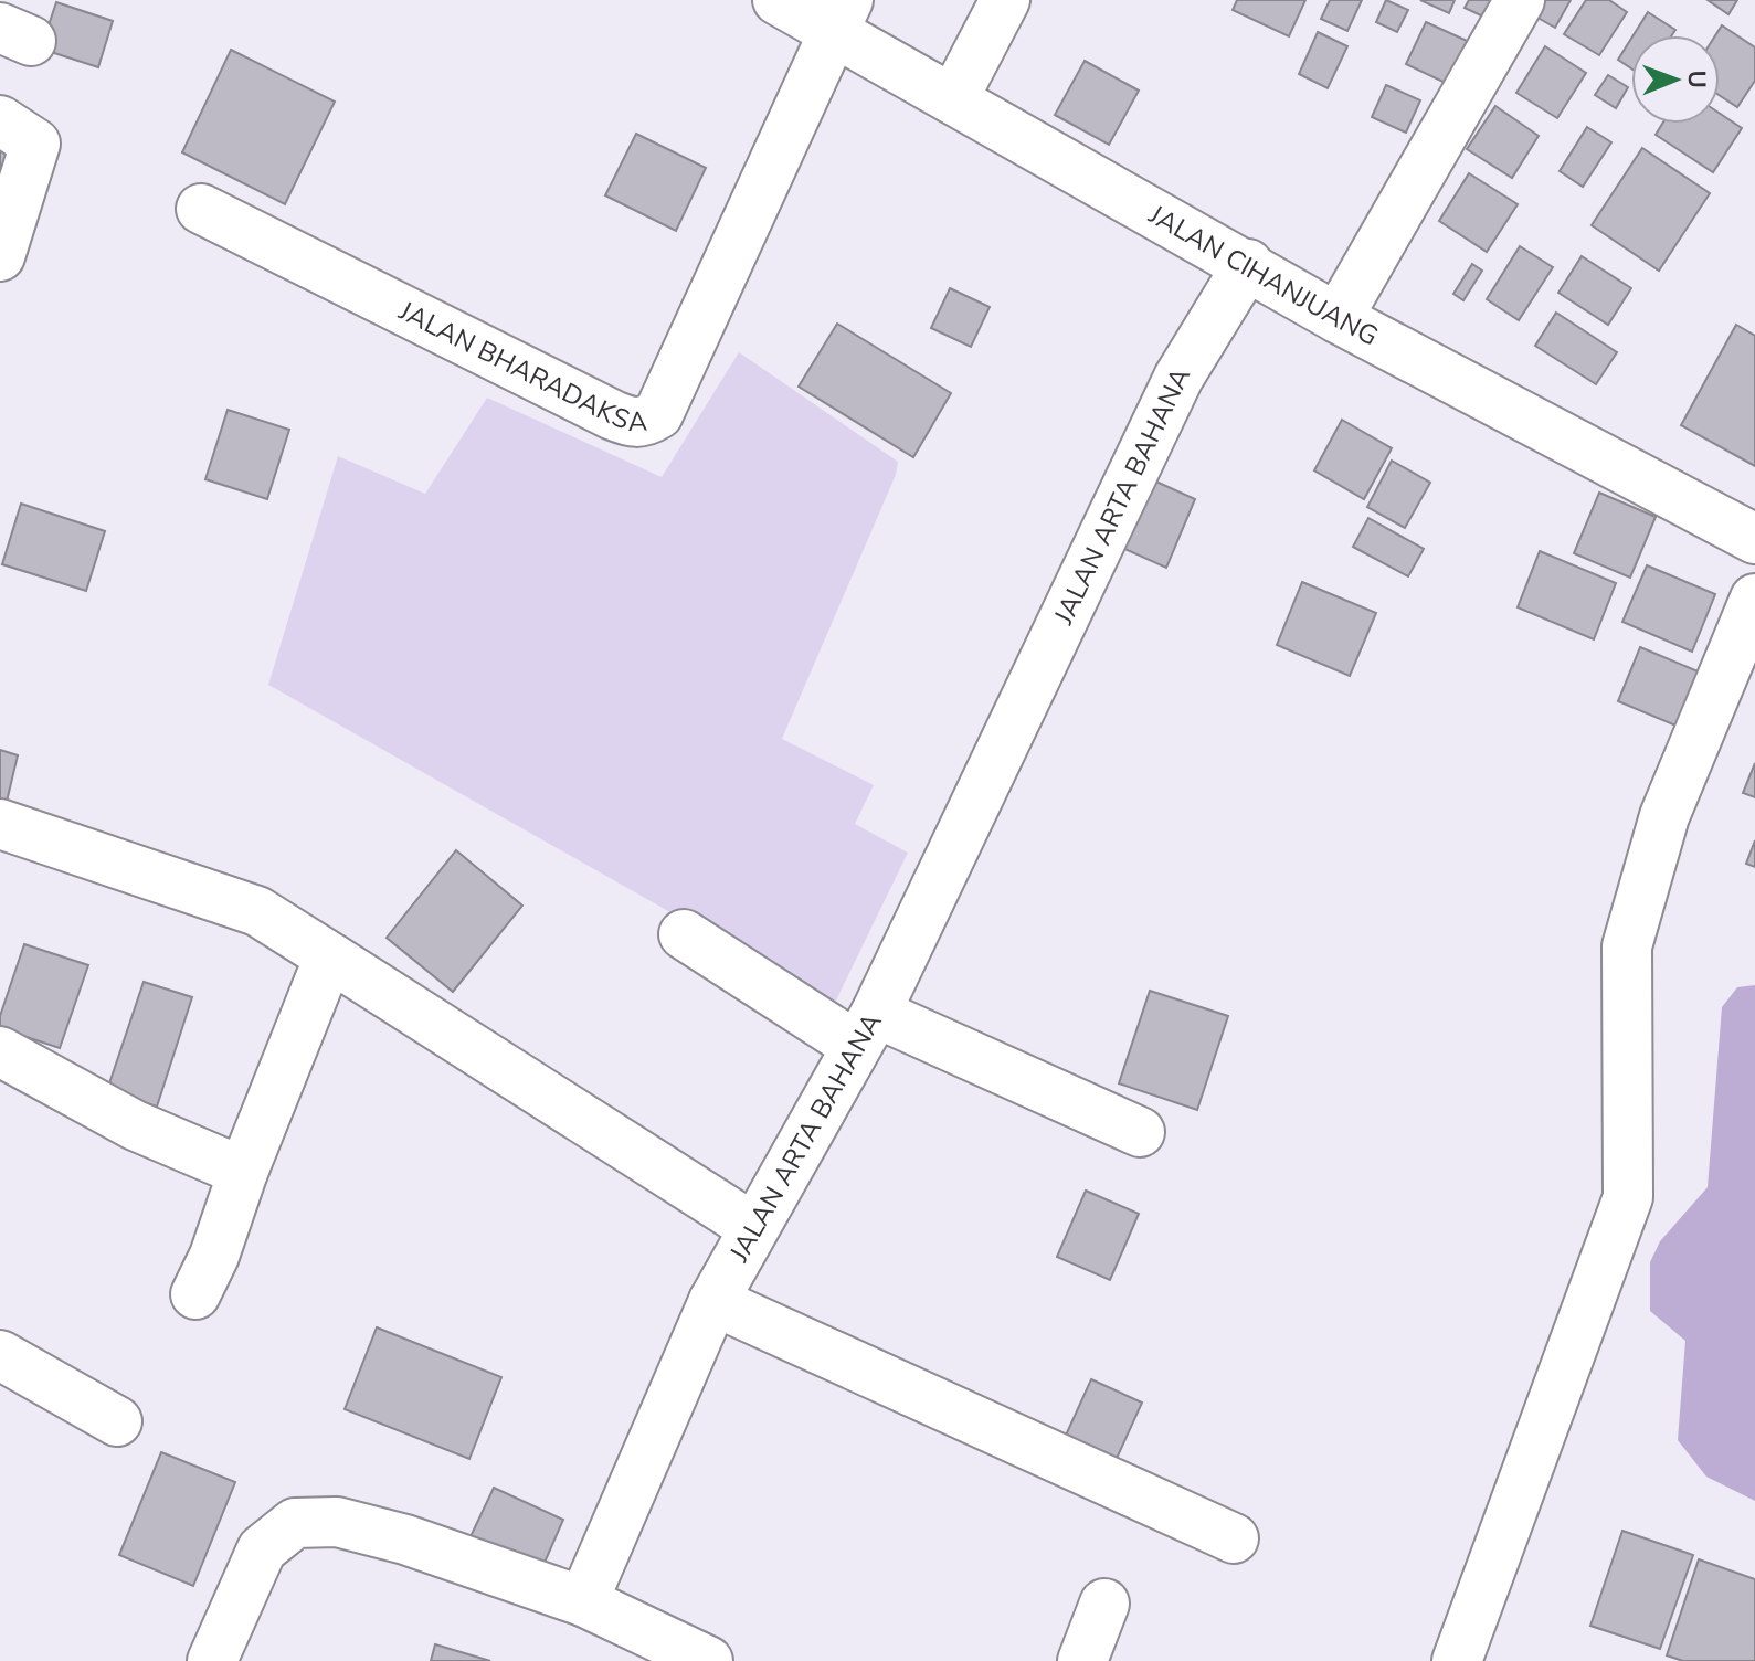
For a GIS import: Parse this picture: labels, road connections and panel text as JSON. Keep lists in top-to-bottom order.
{
  "streets": {
    "street": ["JALAN CIHANJUANG", "JALAN BHARADAKSA", "JALAN ARTA BAHANA"]
  },
  "crossings": [
    ["JALAN CIHANJUANG", "JALAN BHARADAKSA"],
    ["JALAN CIHANJUANG", "JALAN ARTA BAHANA"]
  ],
  "north": "right"
}
